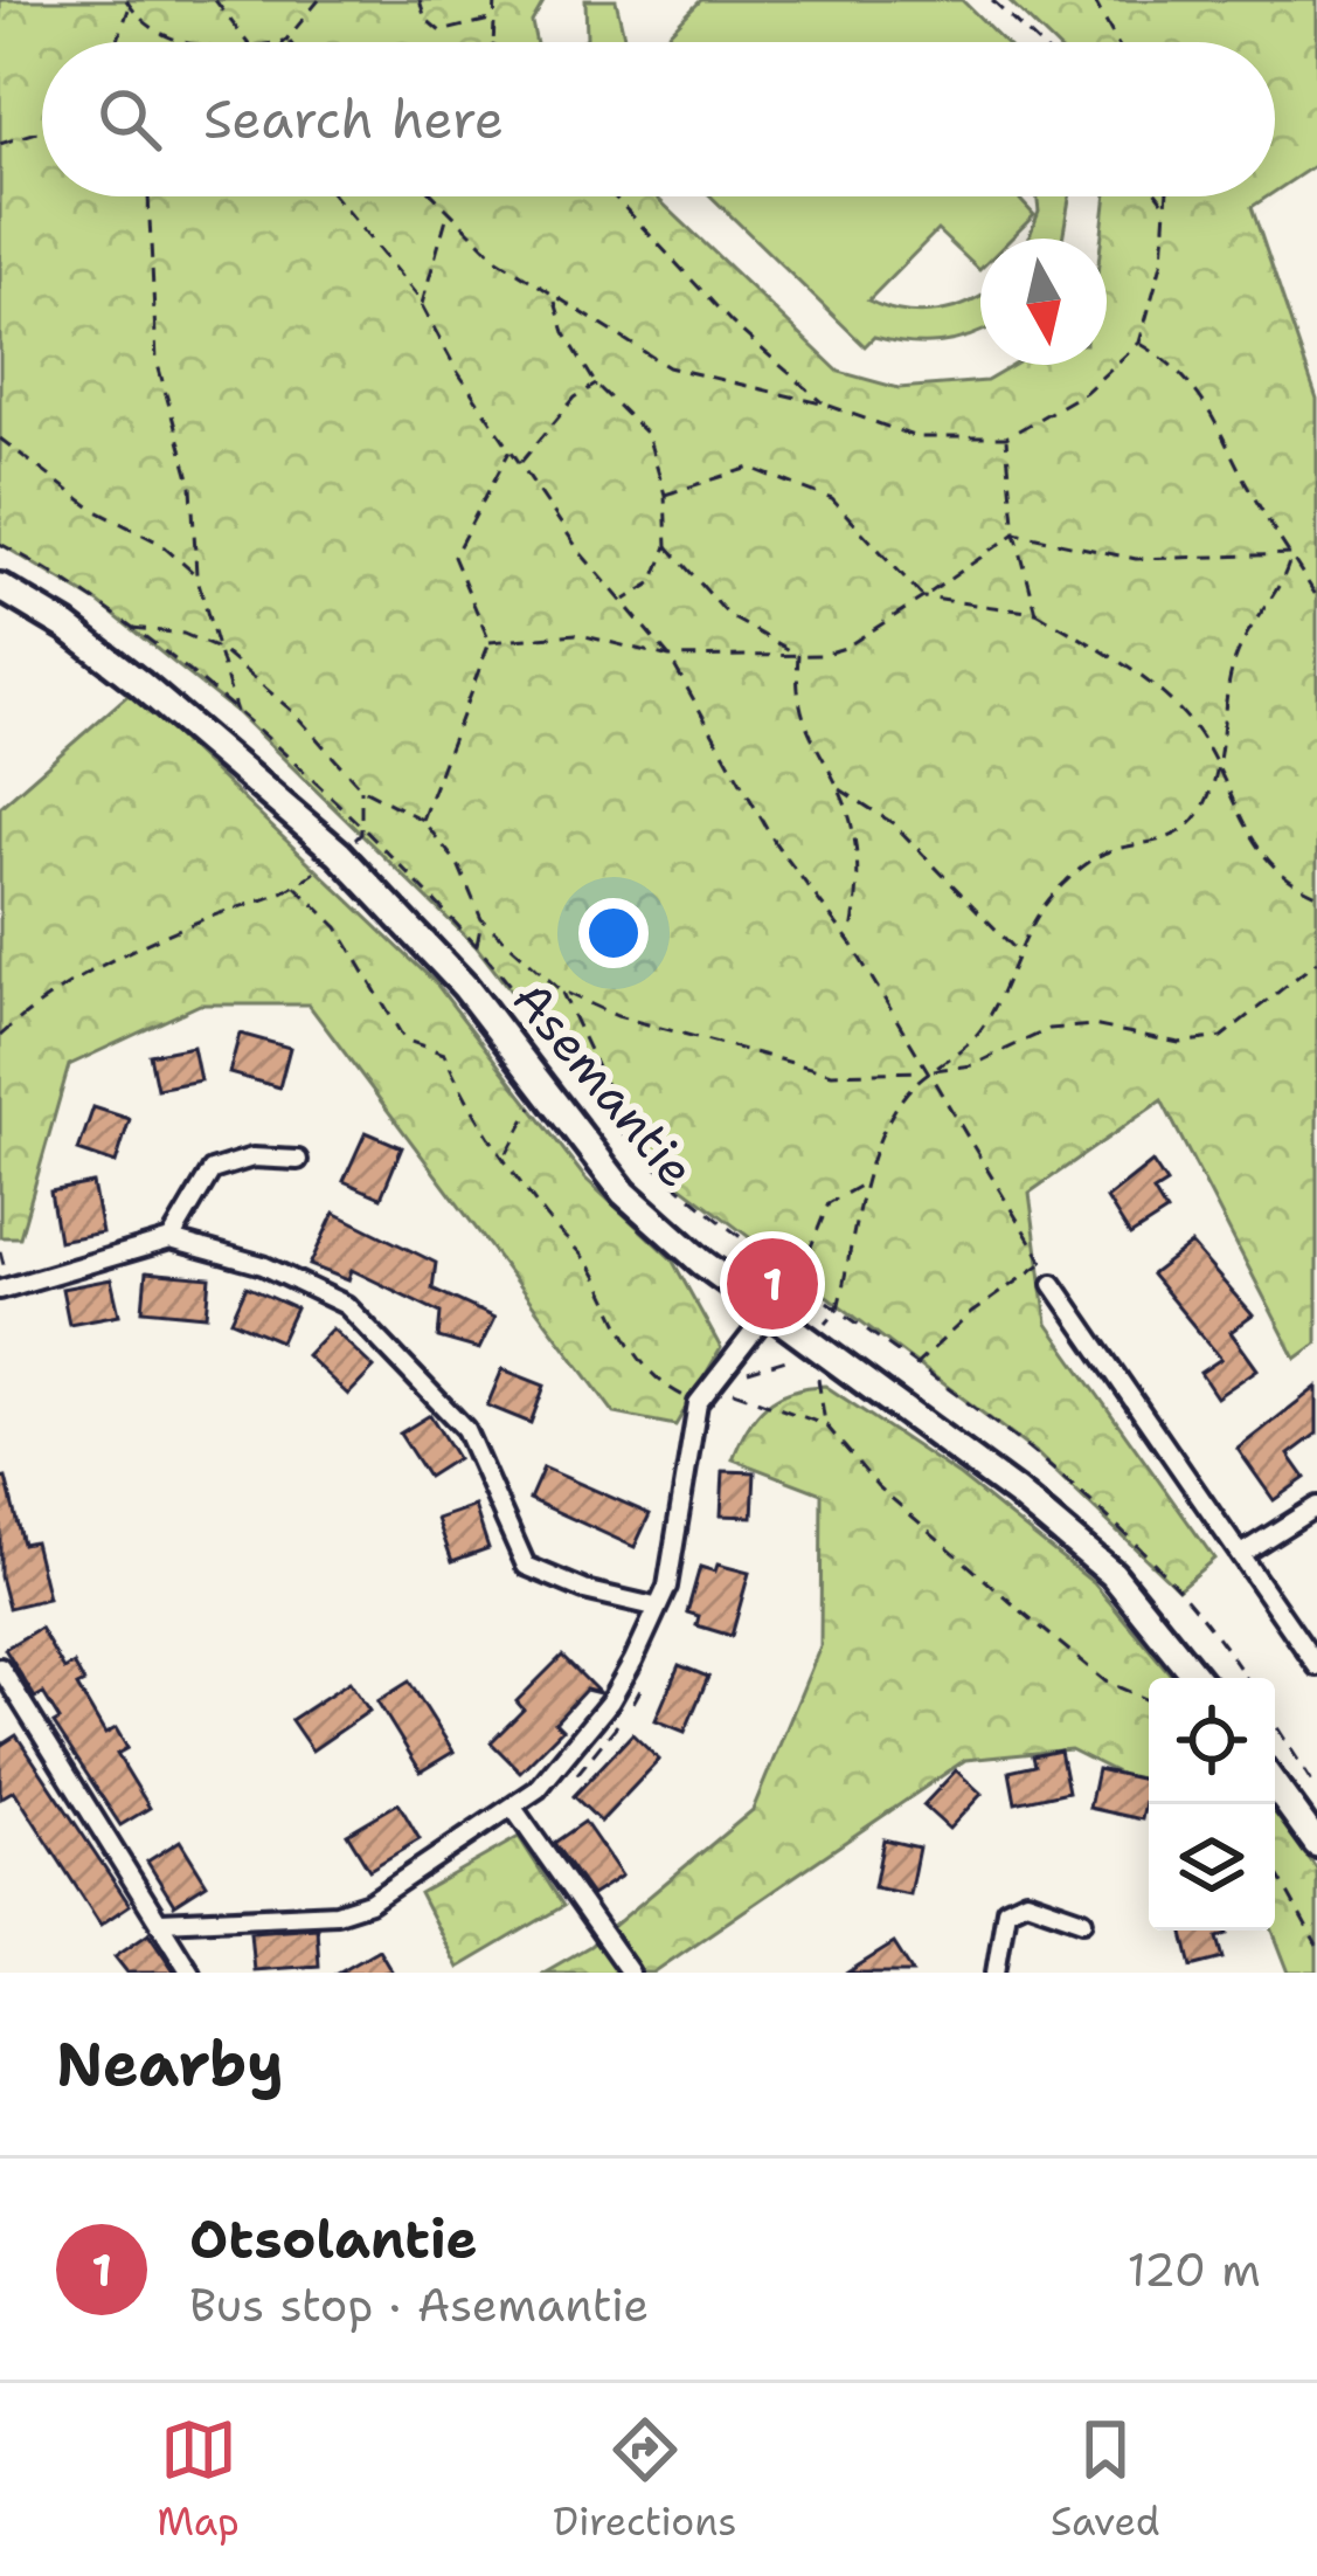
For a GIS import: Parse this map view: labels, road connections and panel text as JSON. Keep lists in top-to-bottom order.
{
  "streets": {
    "main road": ["Asemantie"]
  },
  "north": "bottom",
  "page": {
    "search": "Search here",
    "pins": "1",
    "heading": "Nearby",
    "list": [
      {
        "mark": "1",
        "name": "Otsolantie",
        "note": "Bus stop · Asemantie",
        "value": "120 m"
      }
    ],
    "nav": ["Map", "Directions", "Saved"]
  }
}
